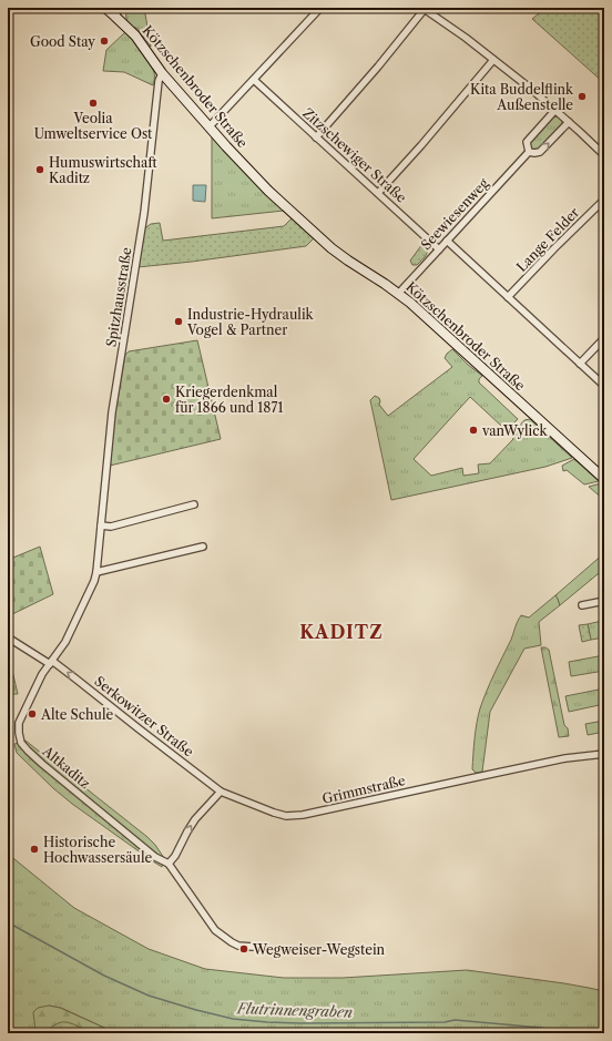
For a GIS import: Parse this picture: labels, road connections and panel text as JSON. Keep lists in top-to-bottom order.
{
  "streets": {
    "street": [
      "Kötzschenbroder Straße",
      "Zitzschewiger Straße",
      "Seewiesenweg",
      "Lange Felder",
      "Spitzhausstraße",
      "Serkowitzer Straße",
      "Altkaditz",
      "Grimmstraße"
    ]
  },
  "crossings": [
    ["Kötzschenbroder Straße", "Seewiesenweg"],
    ["Kötzschenbroder Straße", "Spitzhausstraße"],
    ["Zitzschewiger Straße", "Seewiesenweg"],
    ["Spitzhausstraße", "Serkowitzer Straße"],
    ["Spitzhausstraße", "Altkaditz"],
    ["Serkowitzer Straße", "Altkaditz"],
    ["Serkowitzer Straße", "Grimmstraße"]
  ],
  "one_way": ["Serkowitzer Straße"],
  "districts": ["KADITZ"],
  "water": ["Flutrinnengraben"],
  "places": [
    "Good Stay",
    "Kita Buddelflink Außenstelle",
    "Veolia Umweltservice Ost",
    "Humuswirtschaft Kaditz",
    "Industrie-Hydraulik Vogel & Partner",
    "Kriegerdenkmal für 1866 und 1871",
    "vanWylick",
    "Alte Schule",
    "Historische Hochwassersäule",
    "Wegweiser-Wegstein"
  ]
}
